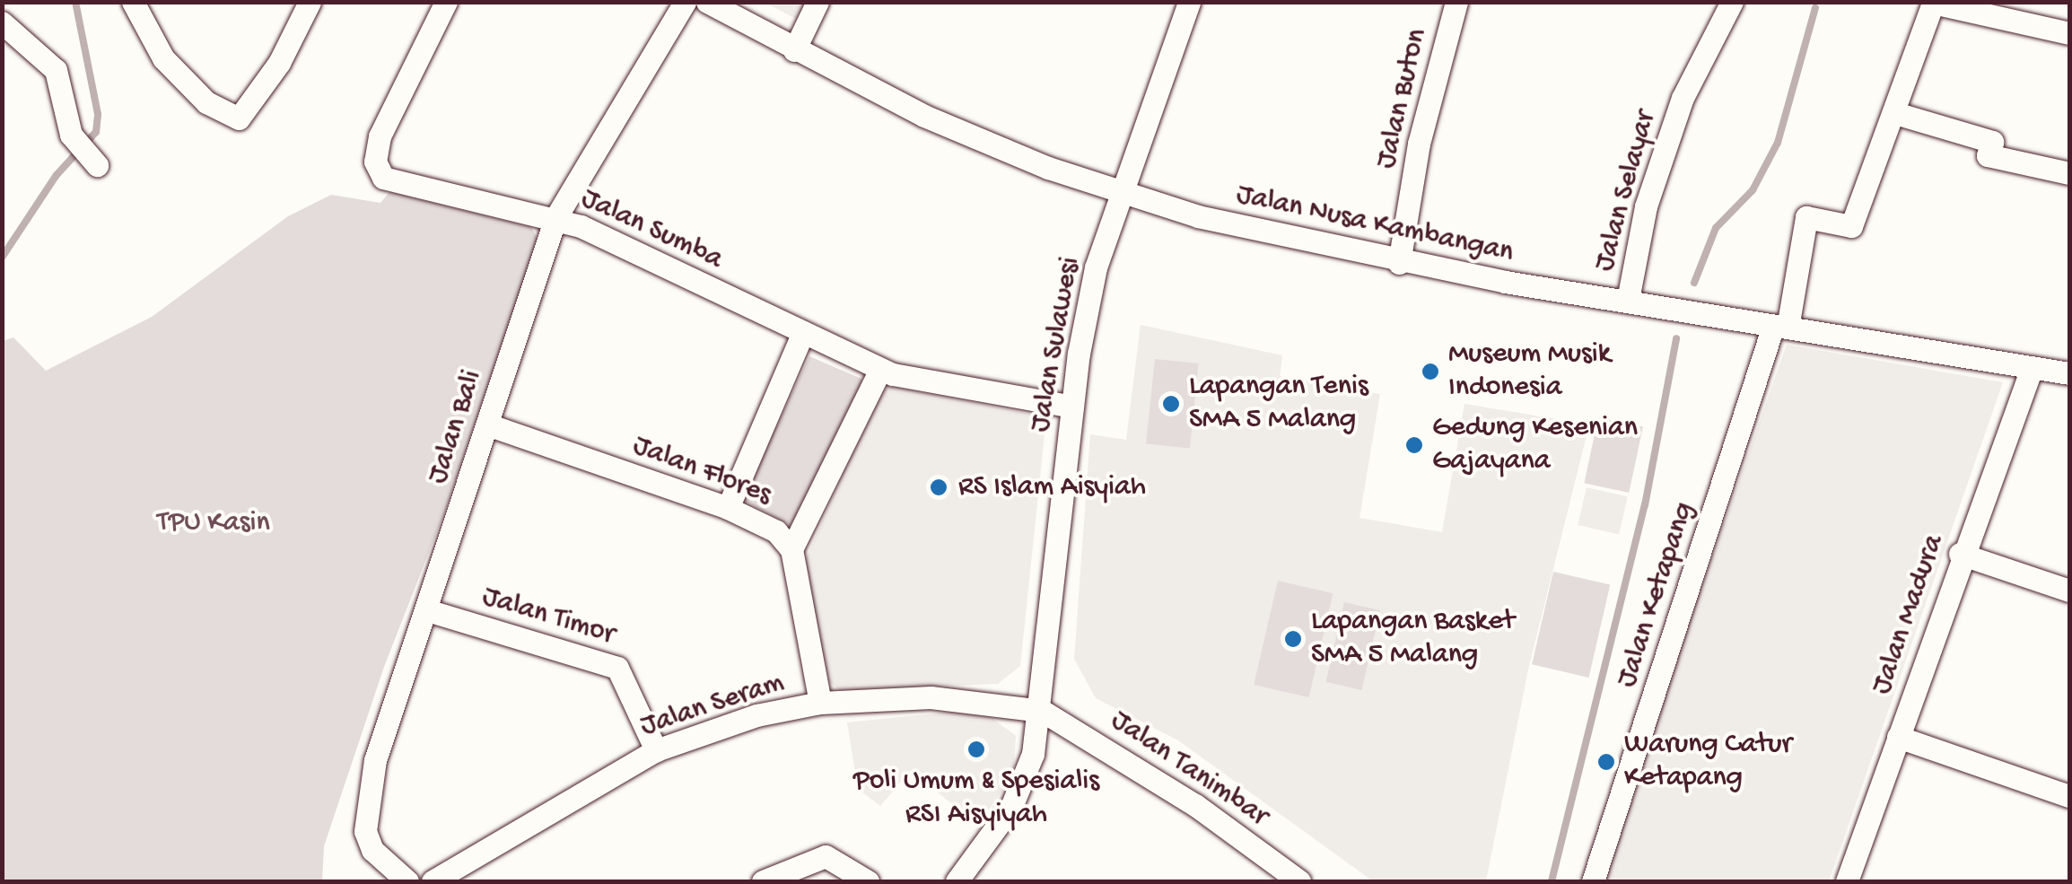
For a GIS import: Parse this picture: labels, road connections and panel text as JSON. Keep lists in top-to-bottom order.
{
  "streets": {
    "street": [
      "Jalan Buton",
      "Jalan Selayar",
      "Jalan Nusa Kambangan",
      "Jalan Sumba",
      "Jalan Sulawesi",
      "Jalan Bali",
      "Jalan Flores",
      "Jalan Ketapang",
      "Jalan Madura",
      "Jalan Timor",
      "Jalan Seram",
      "Jalan Tanimbar"
    ]
  },
  "crossings": [
    ["Jalan Buton", "Jalan Nusa Kambangan"],
    ["Jalan Selayar", "Jalan Nusa Kambangan"],
    ["Jalan Nusa Kambangan", "Jalan Sulawesi"],
    ["Jalan Nusa Kambangan", "Jalan Ketapang"],
    ["Jalan Nusa Kambangan", "Jalan Madura"],
    ["Jalan Sumba", "Jalan Sulawesi"],
    ["Jalan Sumba", "Jalan Bali"],
    ["Jalan Sulawesi", "Jalan Seram"],
    ["Jalan Sulawesi", "Jalan Tanimbar"],
    ["Jalan Bali", "Jalan Flores"],
    ["Jalan Bali", "Jalan Timor"],
    ["Jalan Timor", "Jalan Seram"],
    ["Jalan Seram", "Jalan Tanimbar"]
  ],
  "parks": ["TPU Kasin"],
  "places": [
    "Museum Musik Indonesia",
    "Lapangan Tenis SMA 5 Malang",
    "Gedung Kesenian Gajayana",
    "RS Islam Aisyiah",
    "Lapangan Basket SMA 5 Malang",
    "Poli Umum & Spesialis RSI Aisyiyah",
    "Warung Catur Ketapang"
  ]
}
